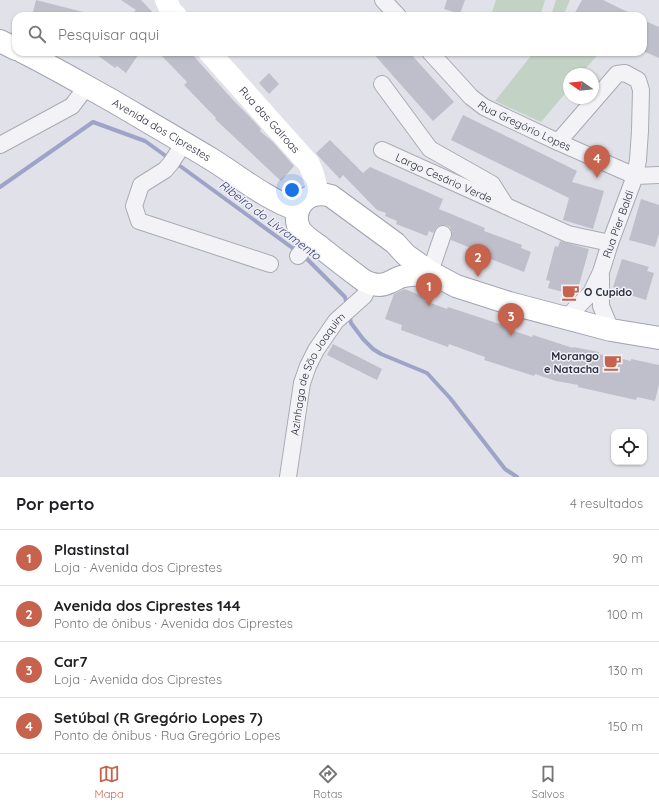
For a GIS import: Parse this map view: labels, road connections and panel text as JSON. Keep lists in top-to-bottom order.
{
  "streets": {
    "main road": ["Rua das Galroas", "Avenida dos Ciprestes"],
    "street": [
      "Rua Gregório Lopes",
      "Largo Cesário Verde",
      "Rua Pier Baldi",
      "Azinhaga de São Joaquim"
    ]
  },
  "crossings": [
    ["Rua Gregório Lopes", "Rua Pier Baldi"],
    ["Largo Cesário Verde", "Rua Pier Baldi"]
  ],
  "water": ["Ribeira do Livramento"],
  "places": {
    "cafe": ["O Cupido", "Morango e Natacha"]
  },
  "north": "left",
  "page": {
    "search": "Pesquisar aqui",
    "pins": [
      "4",
      "2",
      "1",
      "3"
    ],
    "heading": ["Por perto", "4 resultados"],
    "list": [
      {
        "mark": "1",
        "name": "Plastinstal",
        "note": "Loja · Avenida dos Ciprestes",
        "value": "90 m"
      },
      {
        "mark": "2",
        "name": "Avenida dos Ciprestes 144",
        "note": "Ponto de ônibus · Avenida dos Ciprestes",
        "value": "100 m"
      },
      {
        "mark": "3",
        "name": "Car7",
        "note": "Loja · Avenida dos Ciprestes",
        "value": "130 m"
      },
      {
        "mark": "4",
        "name": "Setúbal (R Gregório Lopes 7)",
        "note": "Ponto de ônibus · Rua Gregório Lopes",
        "value": "150 m"
      }
    ],
    "nav": ["Mapa", "Rotas", "Salvos"]
  }
}
